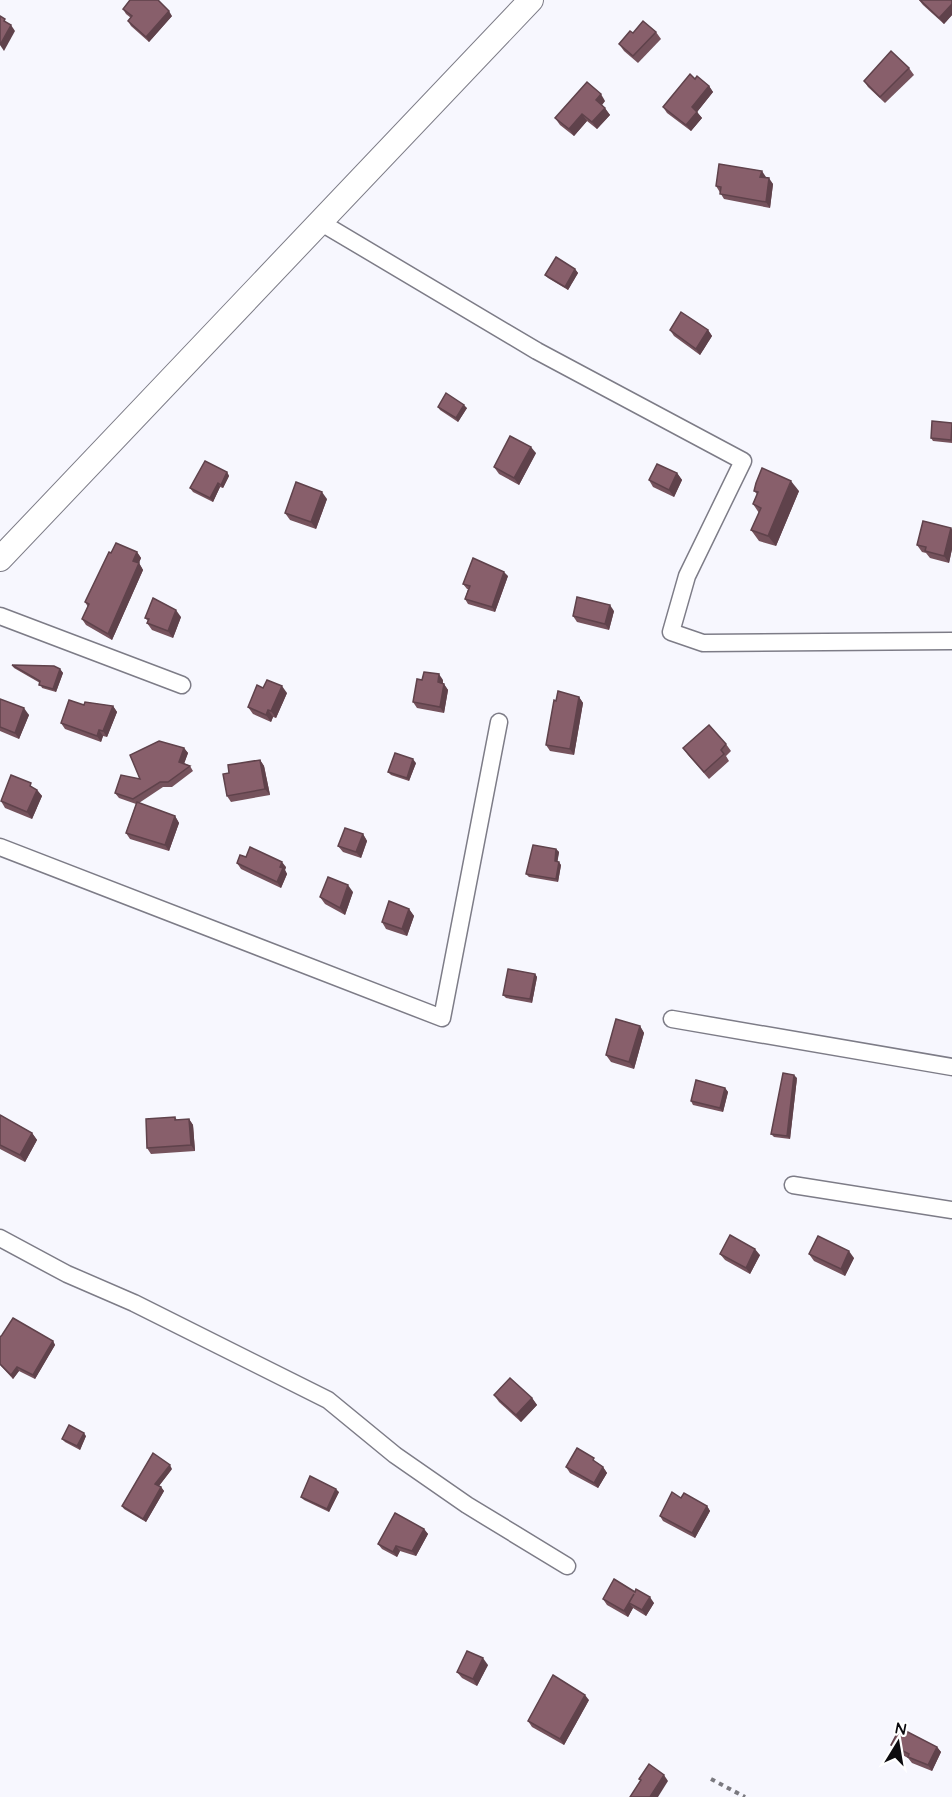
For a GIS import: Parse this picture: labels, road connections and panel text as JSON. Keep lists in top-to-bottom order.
{
  "north": "top"
}
